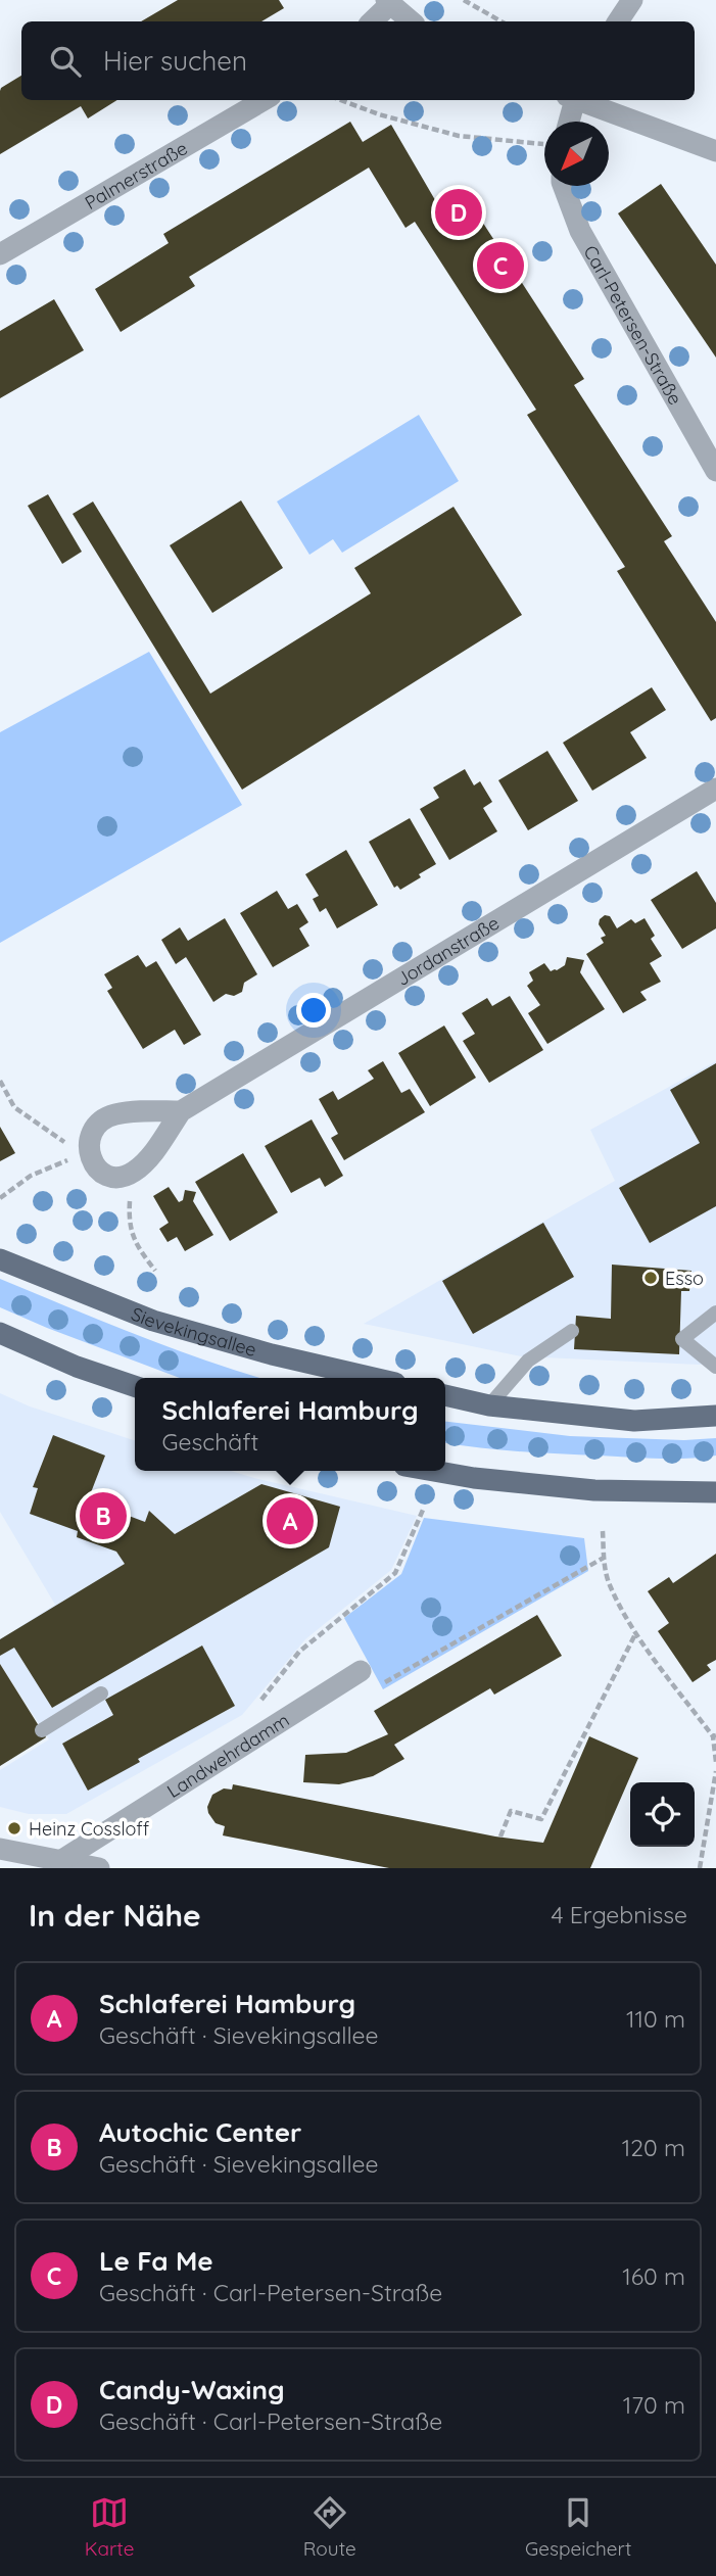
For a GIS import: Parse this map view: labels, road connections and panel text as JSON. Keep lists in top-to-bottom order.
{
  "streets": {
    "main road": ["Sievekingsallee"],
    "street": [
      "Palmerstraße",
      "Carl-Petersen-Straße",
      "Jordanstraße",
      "Landwehrdamm"
    ]
  },
  "places": ["Esso", "Heinz Cossloff"],
  "north": "bottom left",
  "page": {
    "search": "Hier suchen",
    "pins": [
      "D",
      "C",
      "B",
      "A"
    ],
    "popup": ["Schlaferei Hamburg", "Geschäft"],
    "heading": ["In der Nähe", "4 Ergebnisse"],
    "list": [
      {
        "mark": "A",
        "name": "Schlaferei Hamburg",
        "note": "Geschäft · Sievekingsallee",
        "value": "110 m"
      },
      {
        "mark": "B",
        "name": "Autochic Center",
        "note": "Geschäft · Sievekingsallee",
        "value": "120 m"
      },
      {
        "mark": "C",
        "name": "Le Fa Me",
        "note": "Geschäft · Carl-Petersen-Straße",
        "value": "160 m"
      },
      {
        "mark": "D",
        "name": "Candy-Waxing",
        "note": "Geschäft · Carl-Petersen-Straße",
        "value": "170 m"
      }
    ],
    "nav": ["Karte", "Route", "Gespeichert"]
  }
}
